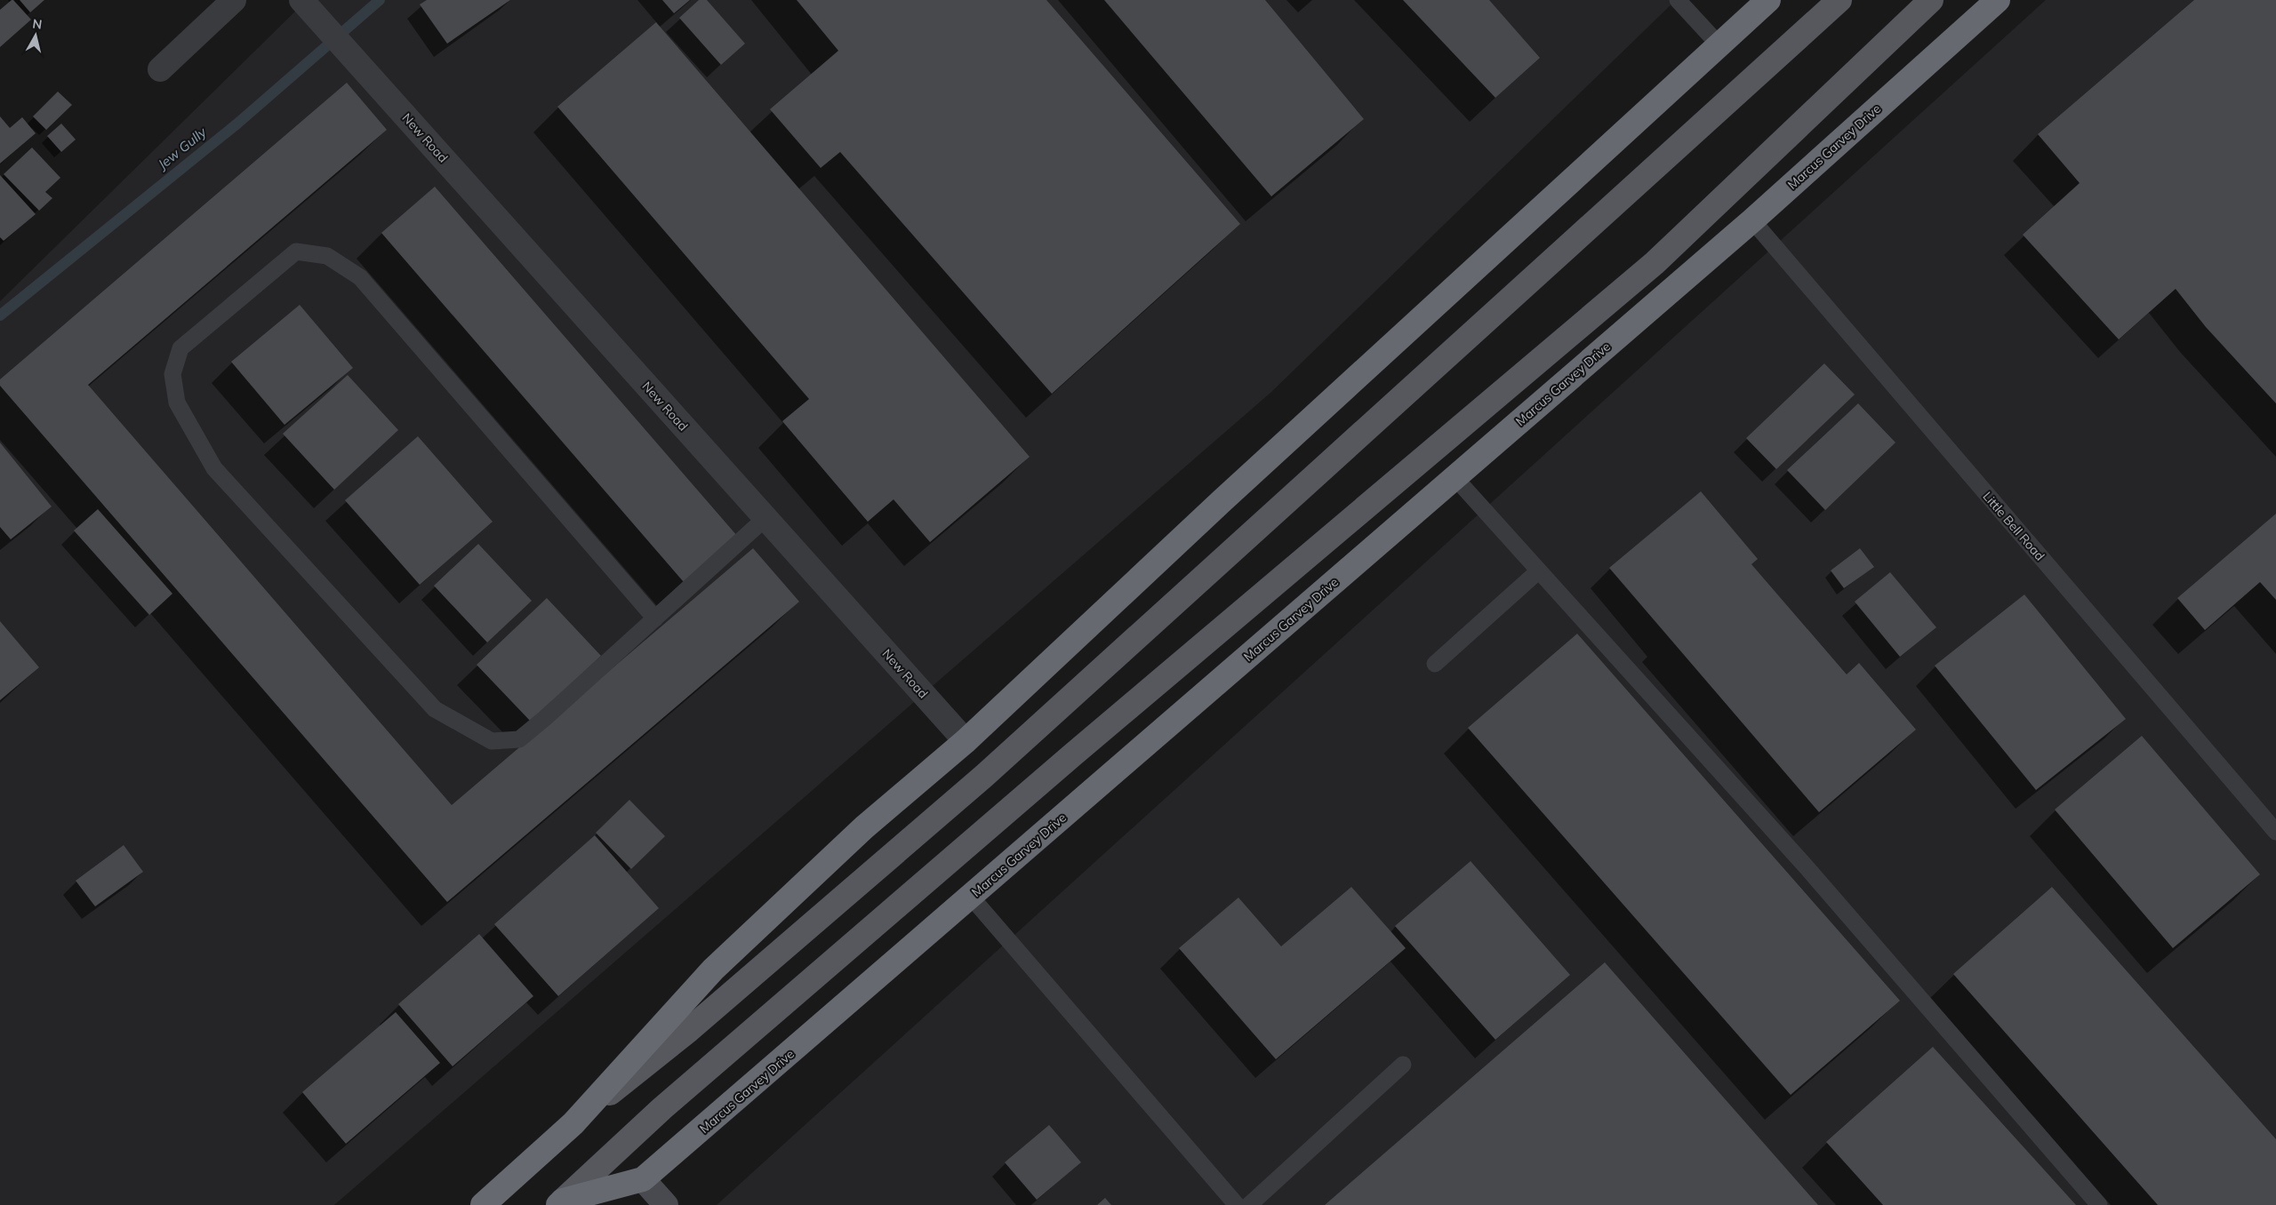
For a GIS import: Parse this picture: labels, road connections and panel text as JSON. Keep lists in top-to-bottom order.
{
  "streets": {
    "highway": ["Marcus Garvey Drive"],
    "street": ["New Road"],
    "lane": ["Little Bell Road"]
  },
  "crossings": [
    ["Marcus Garvey Drive", "Little Bell Road"]
  ],
  "water": ["Jew Gully"],
  "north": "top"
}
